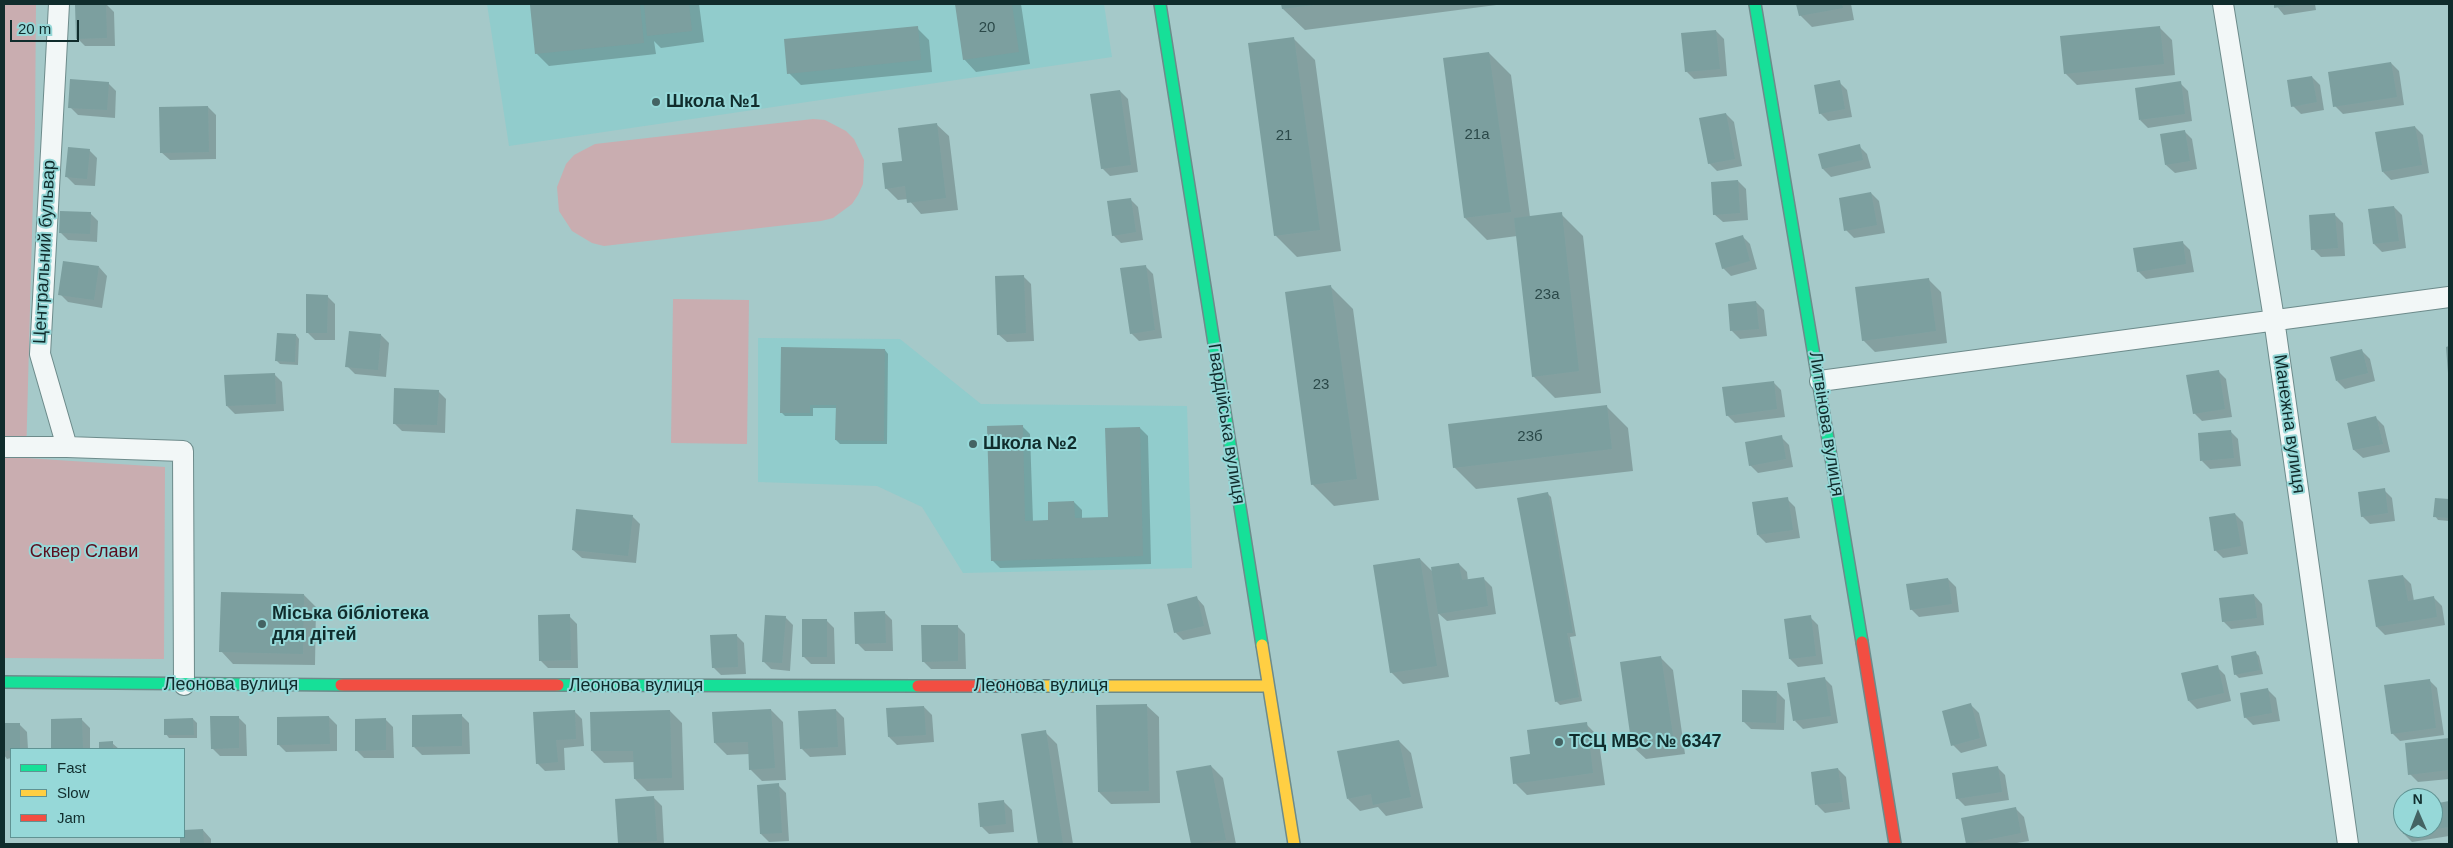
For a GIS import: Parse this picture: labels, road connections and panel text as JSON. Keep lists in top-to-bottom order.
{
  "streets": {
    "street": [
      "Центральний бульвар",
      "Гвардійська вулиця",
      "Литвінова вулиця",
      "Манежна вулиця",
      "Леонова вулиця"
    ]
  },
  "crossings": [
    ["Гвардійська вулиця", "Леонова вулиця"]
  ],
  "parks": ["Сквер Слави"],
  "places": [
    "Школа №1",
    "Школа №2",
    "Міська бібліотека для дітей",
    "ТСЦ МВС № 6347"
  ],
  "house_numbers": [
    "20",
    "21а",
    "21",
    "23а",
    "23",
    "23б"
  ],
  "legend": ["Fast", "Slow", "Jam"],
  "scale_bar": "20 m",
  "north": "top"
}
